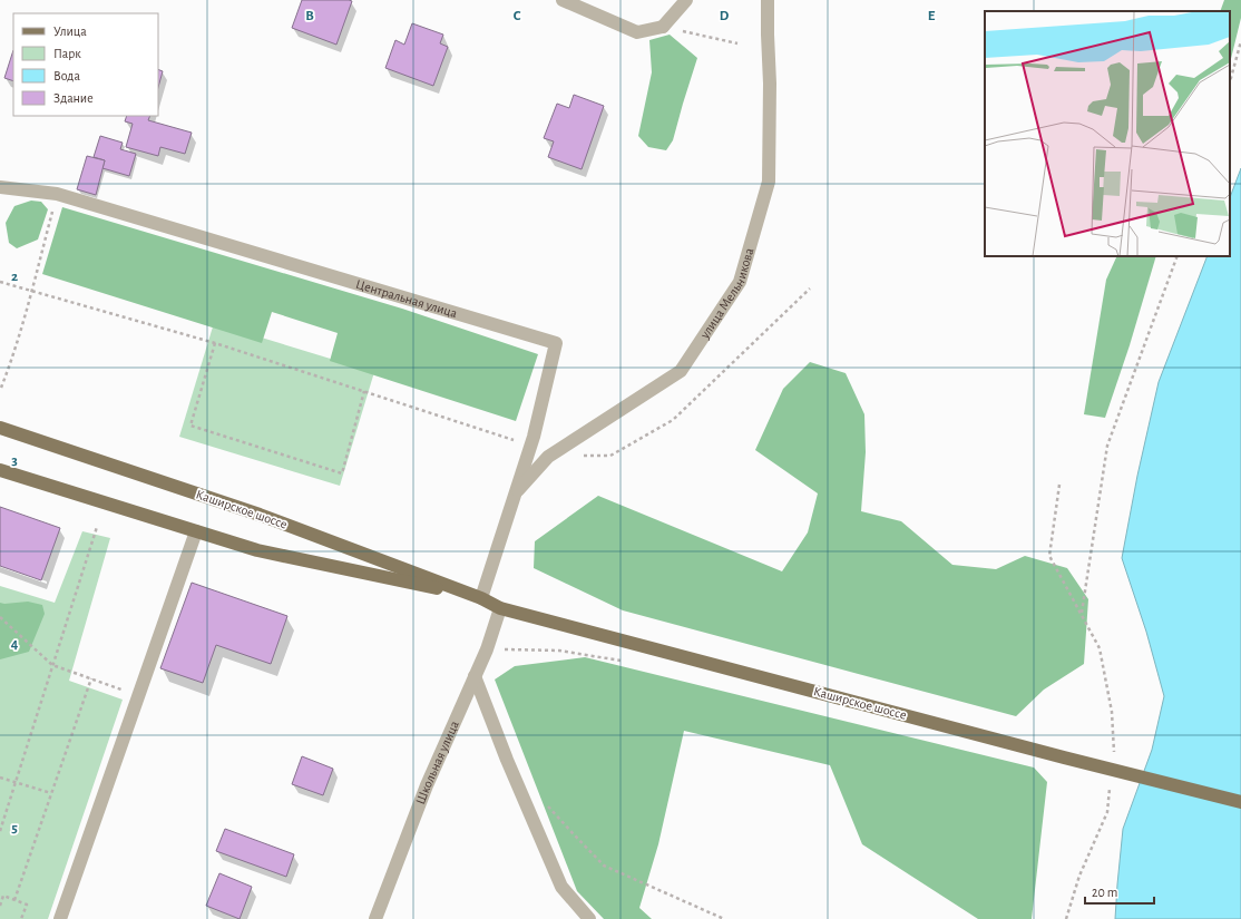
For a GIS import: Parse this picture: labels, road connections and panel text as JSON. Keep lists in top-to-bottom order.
{
  "streets": {
    "main road": ["Каширское шоссе"],
    "street": ["улица Мельникова", "Центральная улица", "Школьная улица"]
  },
  "crossings": [
    ["улица Мельникова", "Центральная улица"],
    ["Центральная улица", "Каширское шоссе"],
    ["Каширское шоссе", "Школьная улица"]
  ],
  "legend": [
    "Улица",
    "Парк",
    "Вода",
    "Здание"
  ],
  "scale_bar": "20 m",
  "grid": {
    "columns": [
      "B",
      "C",
      "D",
      "E"
    ],
    "rows": [
      "2",
      "3",
      "4",
      "5"
    ]
  }
}
